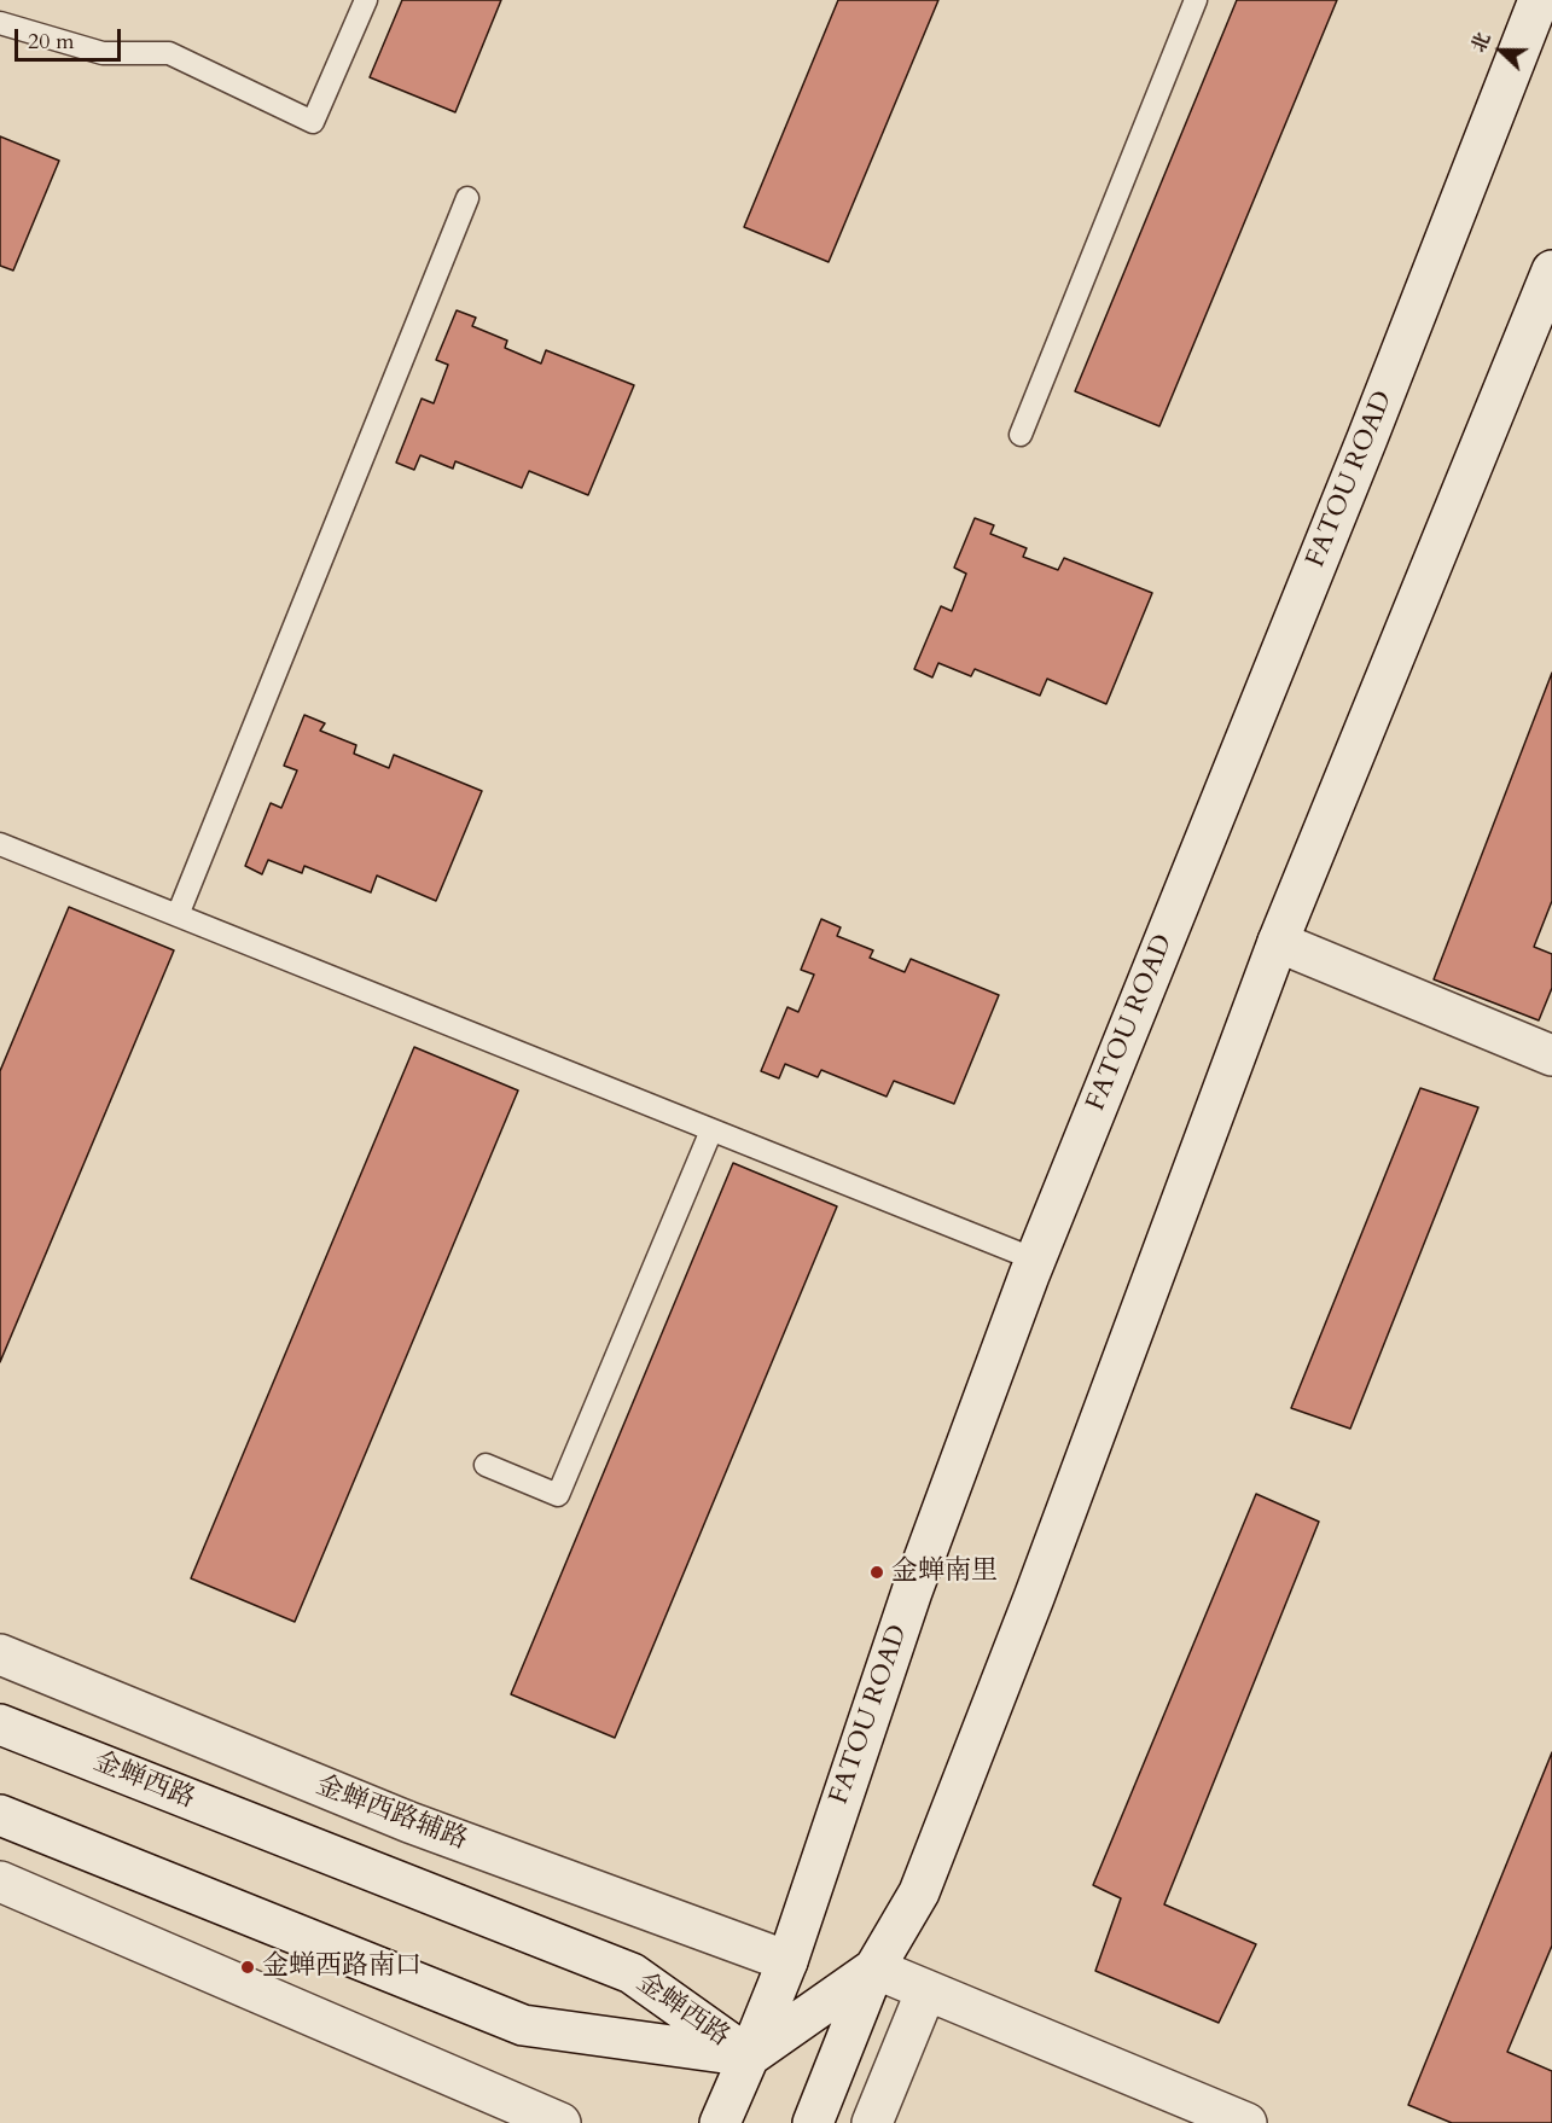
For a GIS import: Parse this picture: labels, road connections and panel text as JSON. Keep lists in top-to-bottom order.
{
  "streets": {
    "main road": ["FATOU ROAD", "金蝉西路", "金蝉西路辅路"]
  },
  "crossings": [
    ["FATOU ROAD", "金蝉西路"],
    ["FATOU ROAD", "金蝉西路辅路"]
  ],
  "places": ["金蝉南里", "金蝉西路南口"],
  "scale_bar": "20 m",
  "north": "left"
}
